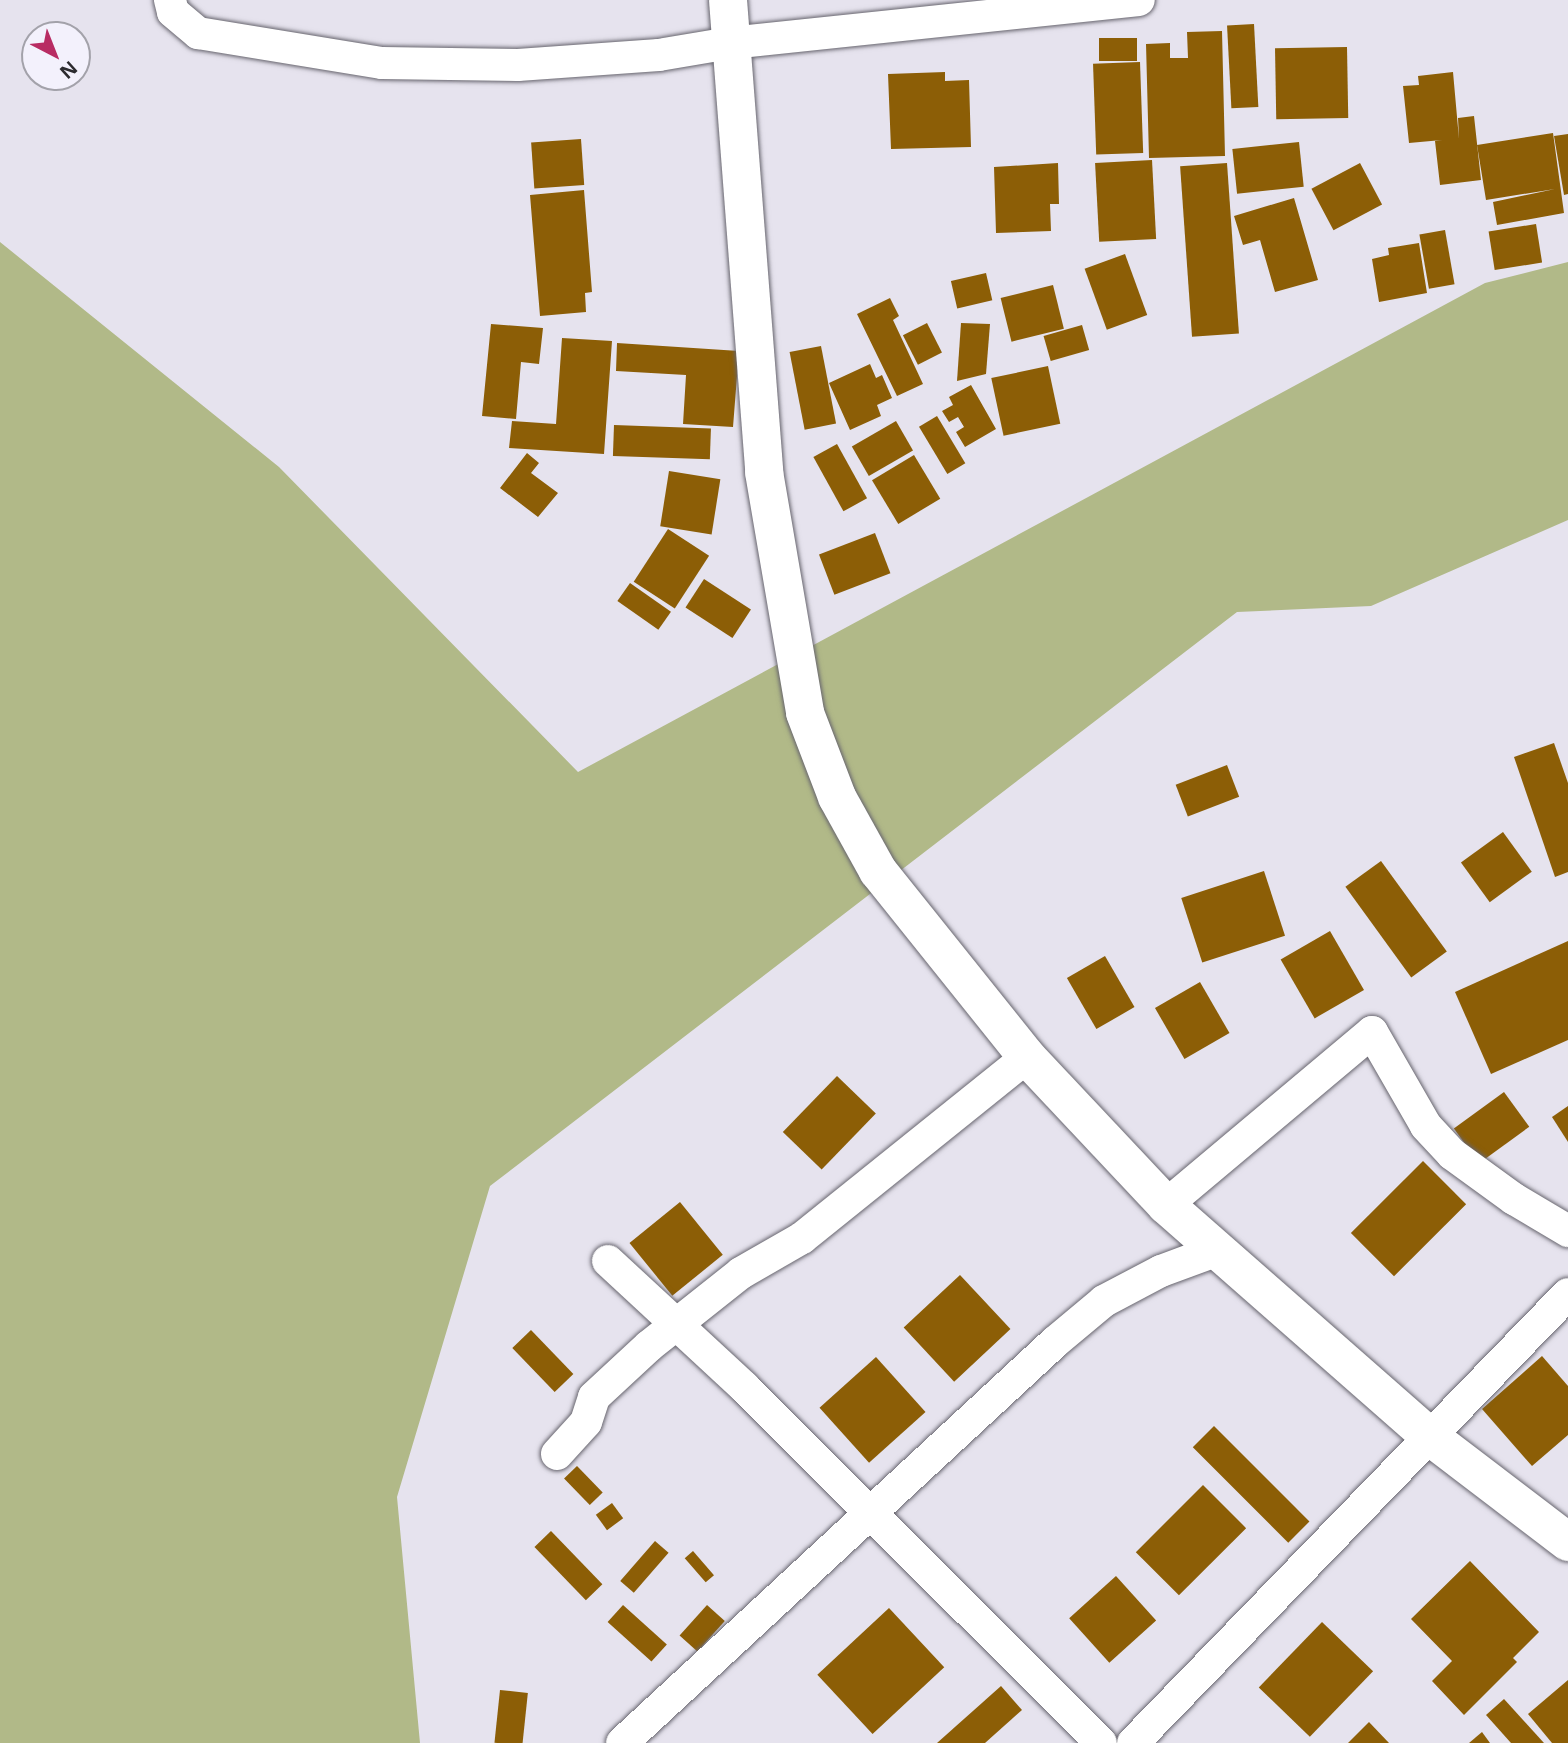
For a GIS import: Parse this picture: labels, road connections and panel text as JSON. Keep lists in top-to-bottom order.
{
  "north": "bottom right"
}
